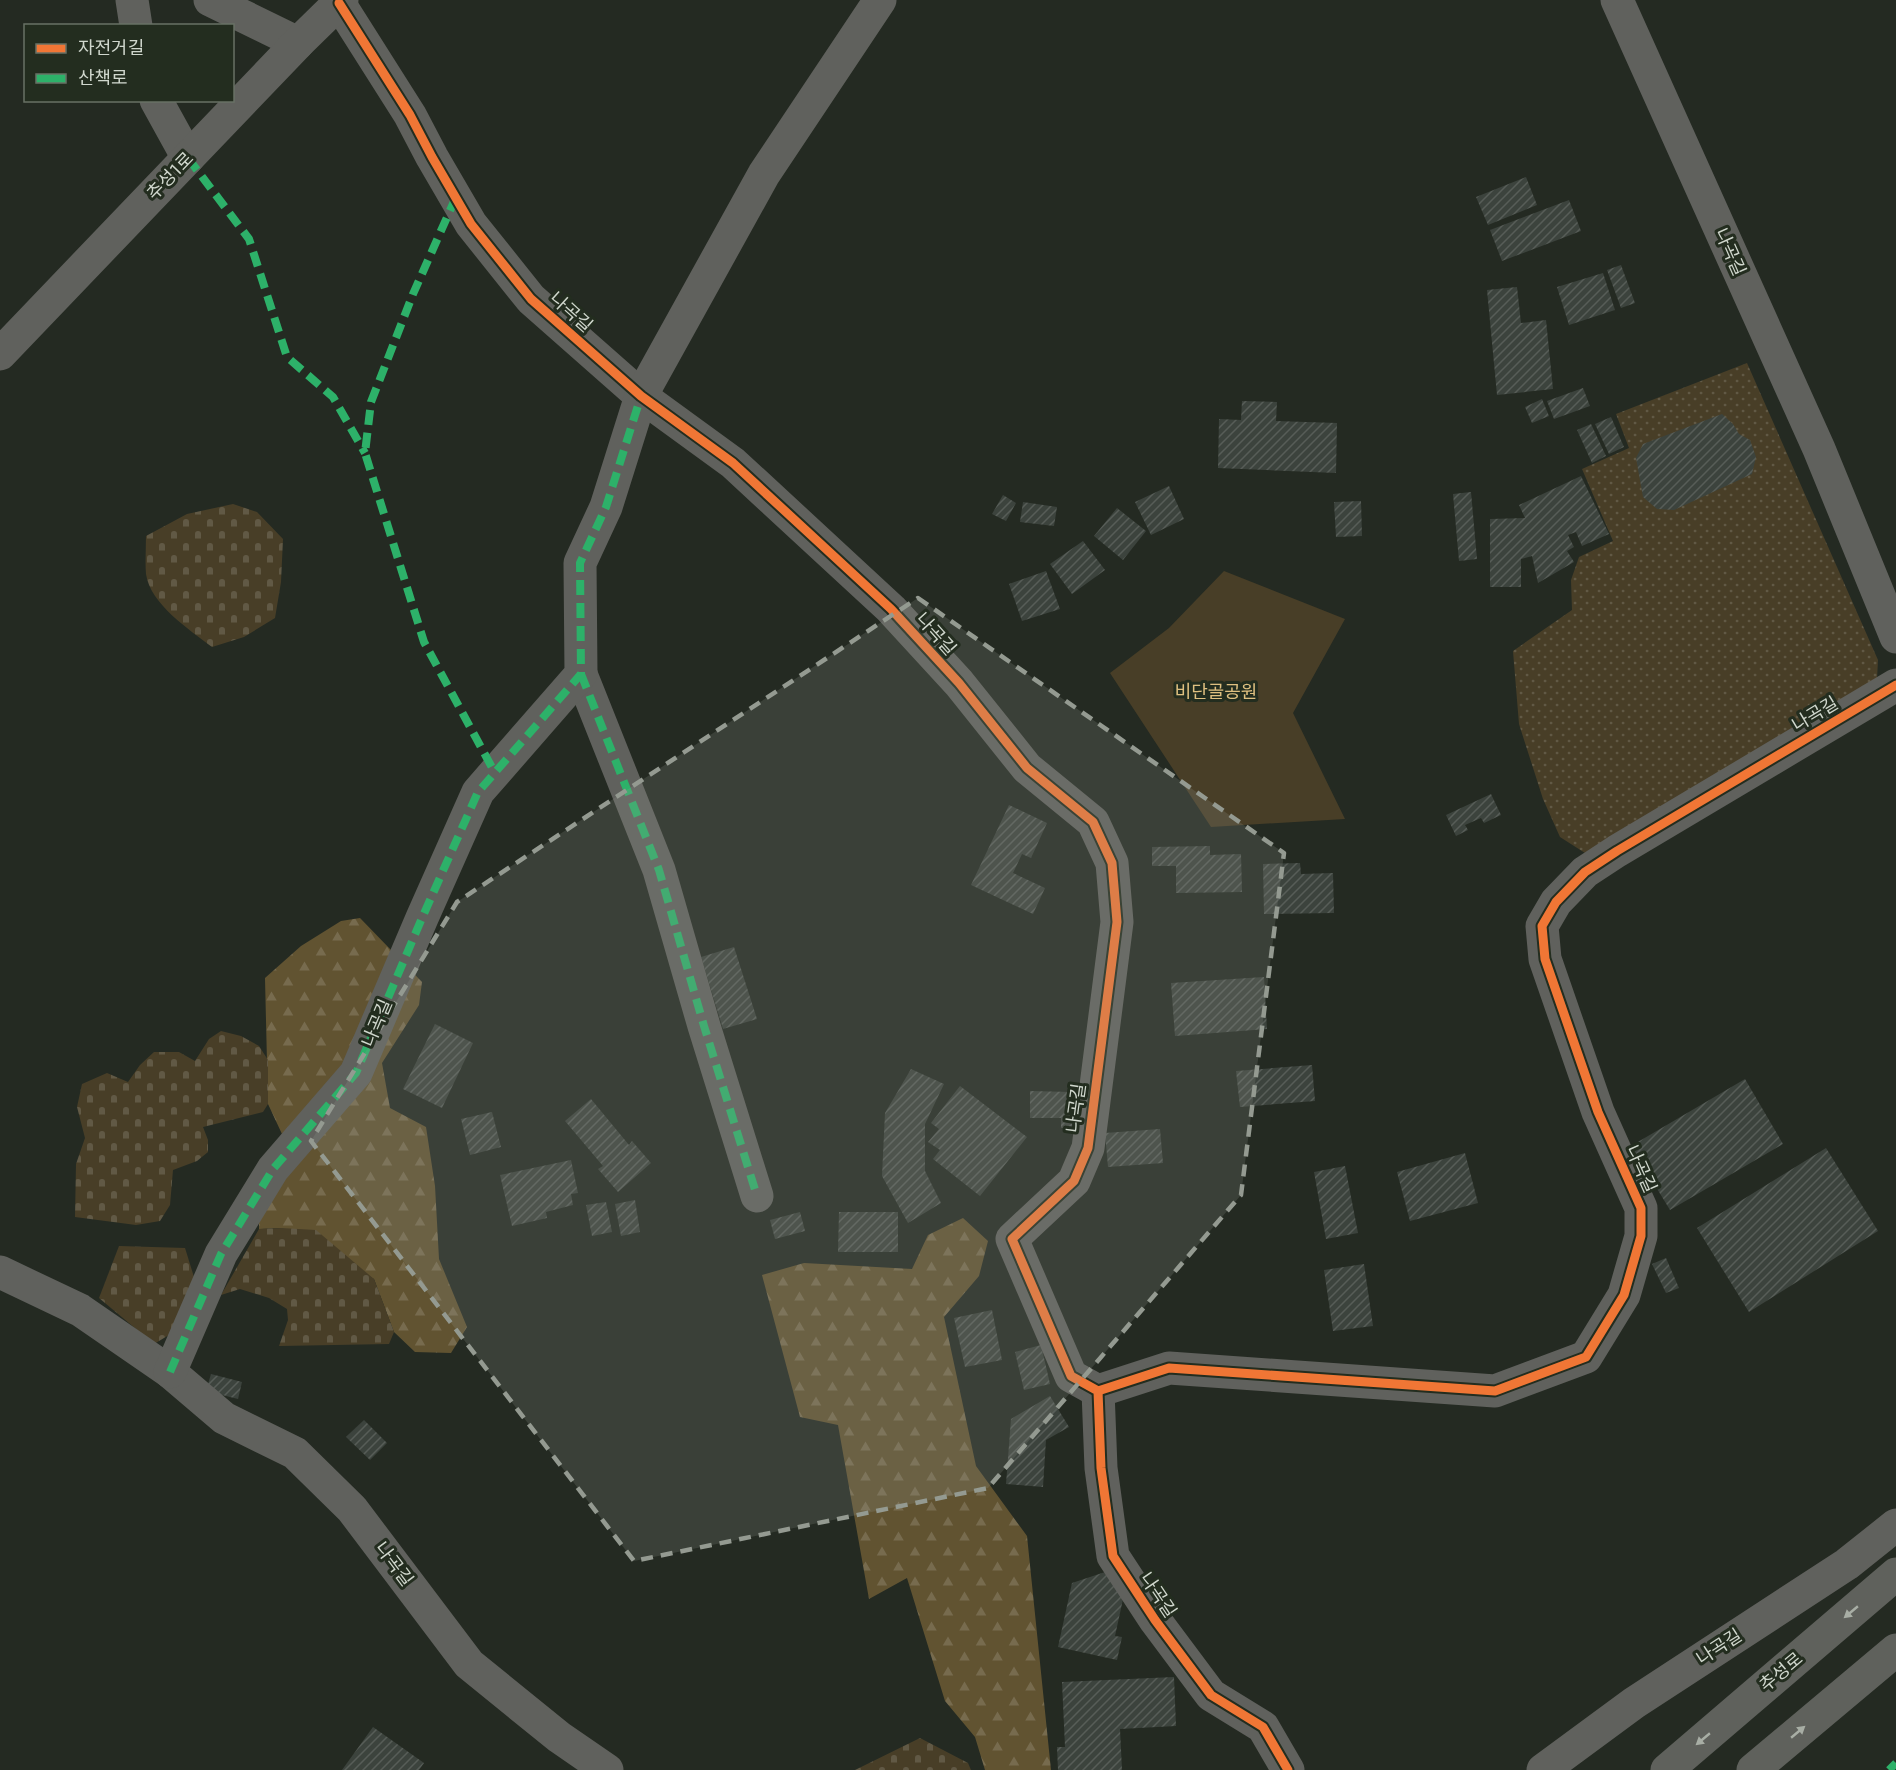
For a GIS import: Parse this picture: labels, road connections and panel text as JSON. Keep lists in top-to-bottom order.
{
  "streets": {
    "main road": ["추성로"],
    "street": ["추성1로", "나곡길"]
  },
  "crossings": [
    ["추성1로", "나곡길"]
  ],
  "parks": ["비단골공원"],
  "legend": ["자전거길", "산책로"]
}
